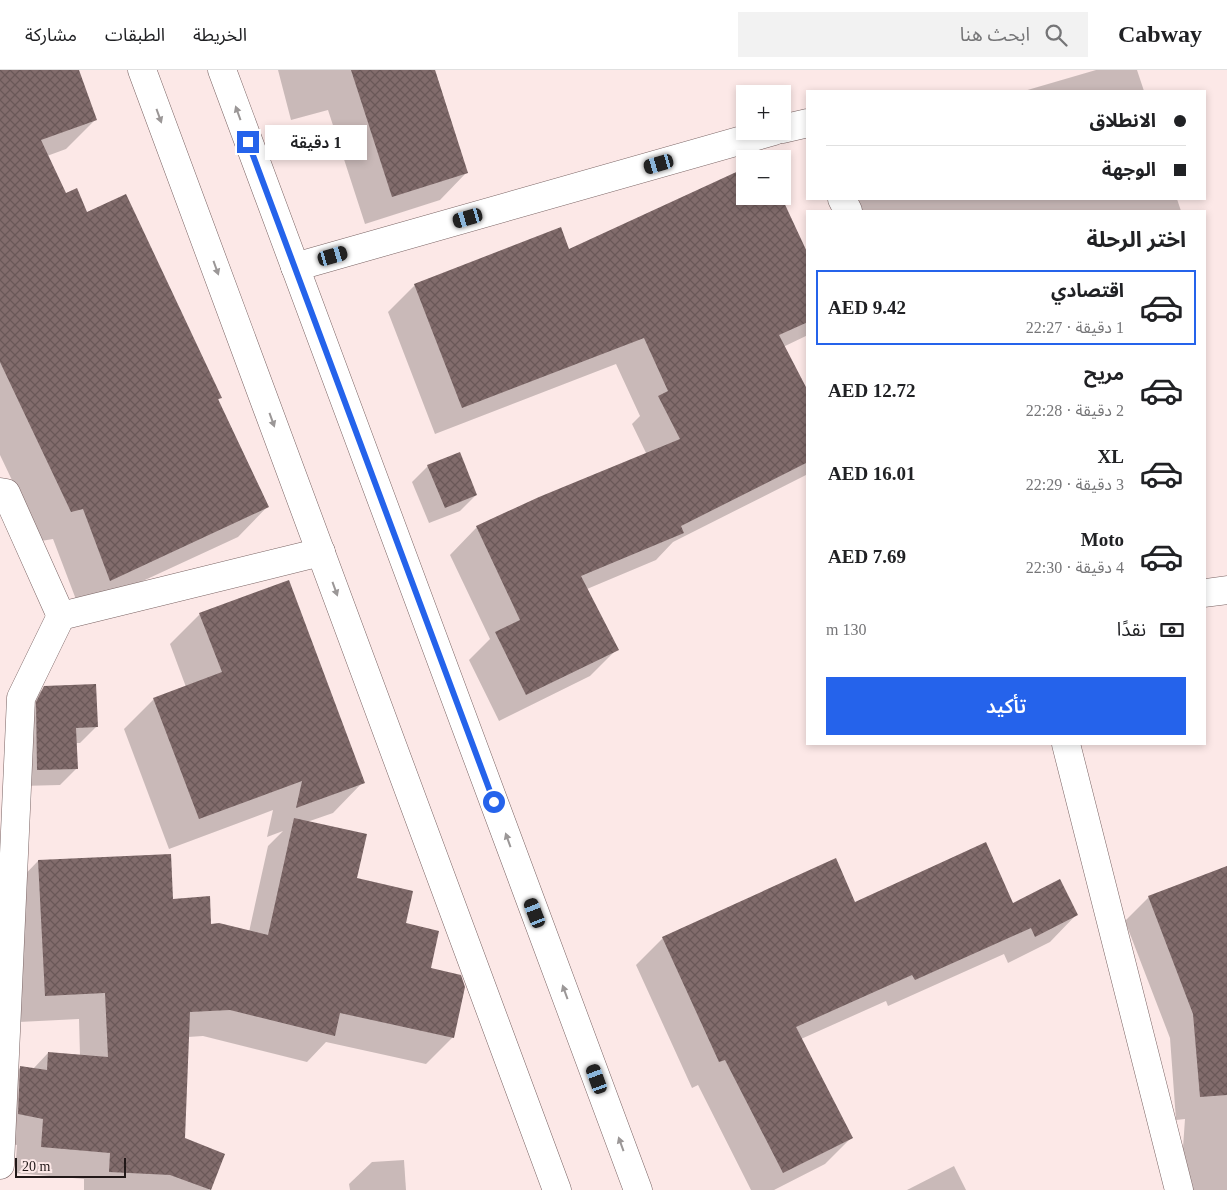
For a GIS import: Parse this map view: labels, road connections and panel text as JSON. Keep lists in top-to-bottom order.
{
  "scale_bar": "20 m",
  "page": {
    "header": "Cabway",
    "search": "ابحث هنا",
    "nav": ["الخريطة", "الطبقات", "مشاركة"],
    "map_buttons": ["+", "−"],
    "banner": ["الانطلاق", "الوجهة"],
    "bubble": "1 دقيقة",
    "heading": "اختر الرحلة",
    "list": [
      {
        "name": "اقتصادي",
        "note": "1 دقيقة · 22:27",
        "value": "AED 9.42"
      },
      {
        "name": "مريح",
        "note": "2 دقيقة · 22:28",
        "value": "AED 12.72"
      },
      {
        "name": "XL",
        "note": "3 دقيقة · 22:29",
        "value": "AED 16.01"
      },
      {
        "name": "Moto",
        "note": "4 دقيقة · 22:30",
        "value": "AED 7.69"
      }
    ],
    "pay": ["نقدًا", "130 m"],
    "buttons": "تأكيد",
    "scale": "20 m"
  }
}
